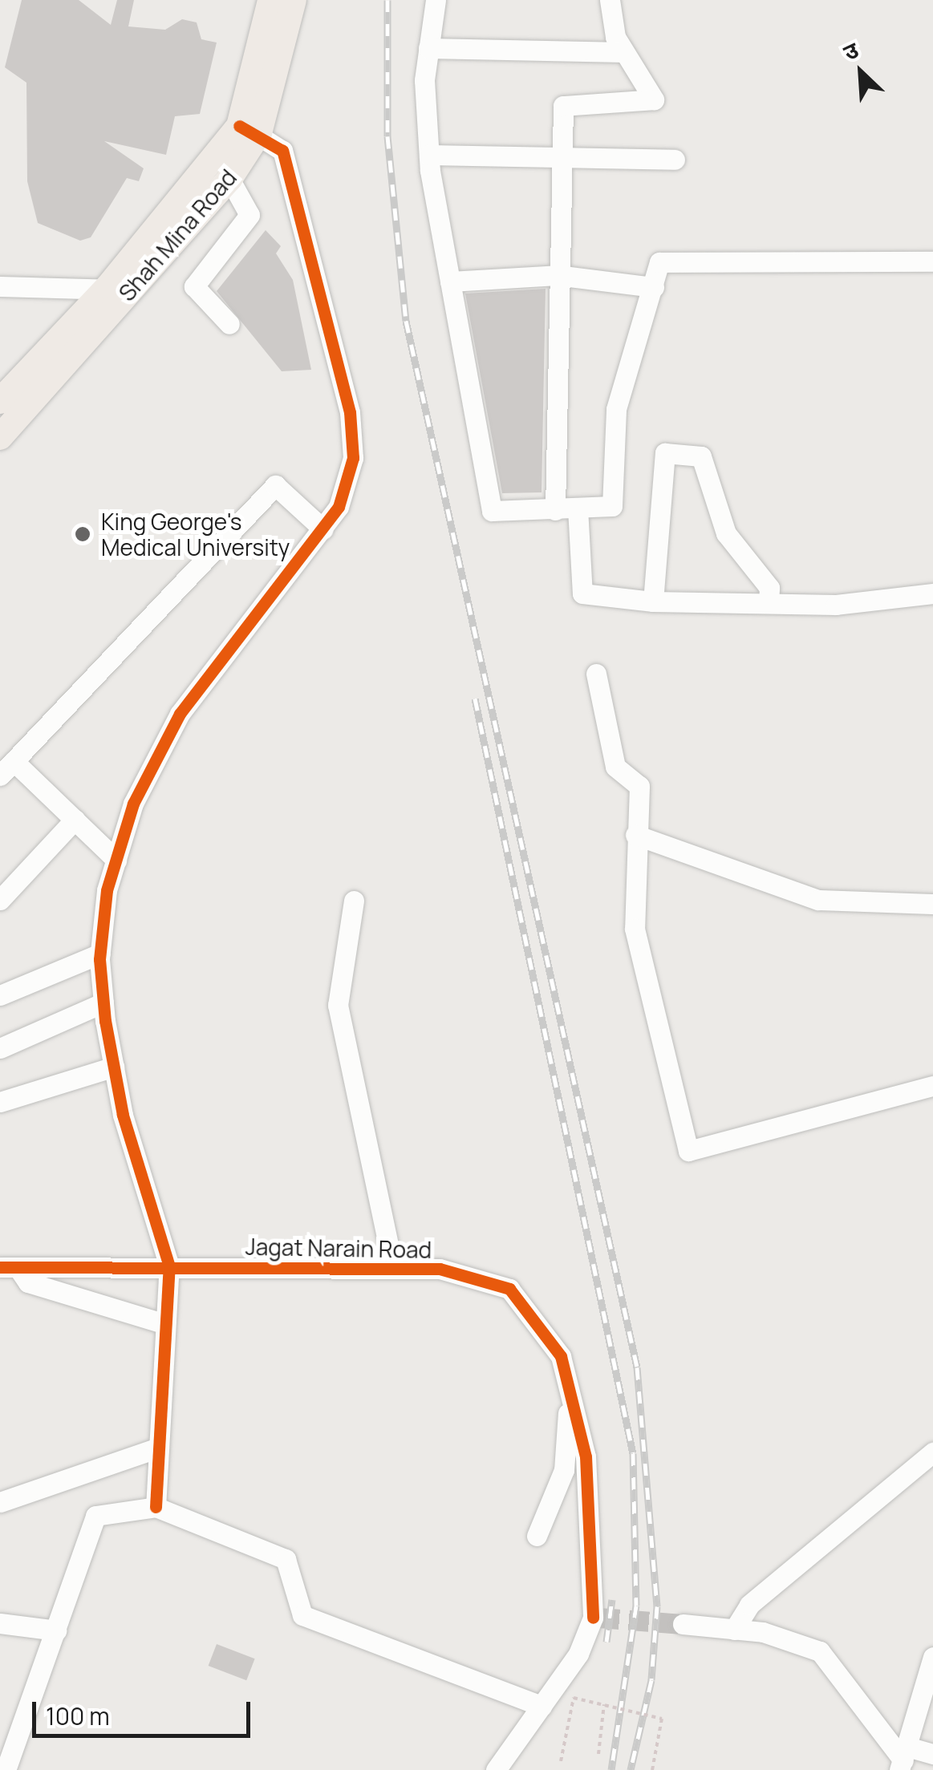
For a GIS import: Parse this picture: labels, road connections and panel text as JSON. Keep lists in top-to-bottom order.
{
  "streets": {
    "main road": ["Shah Mina Road"],
    "street": ["Jagat Narain Road"]
  },
  "places": ["King George's Medical University"],
  "scale_bar": "100 m",
  "north": "top left"
}
